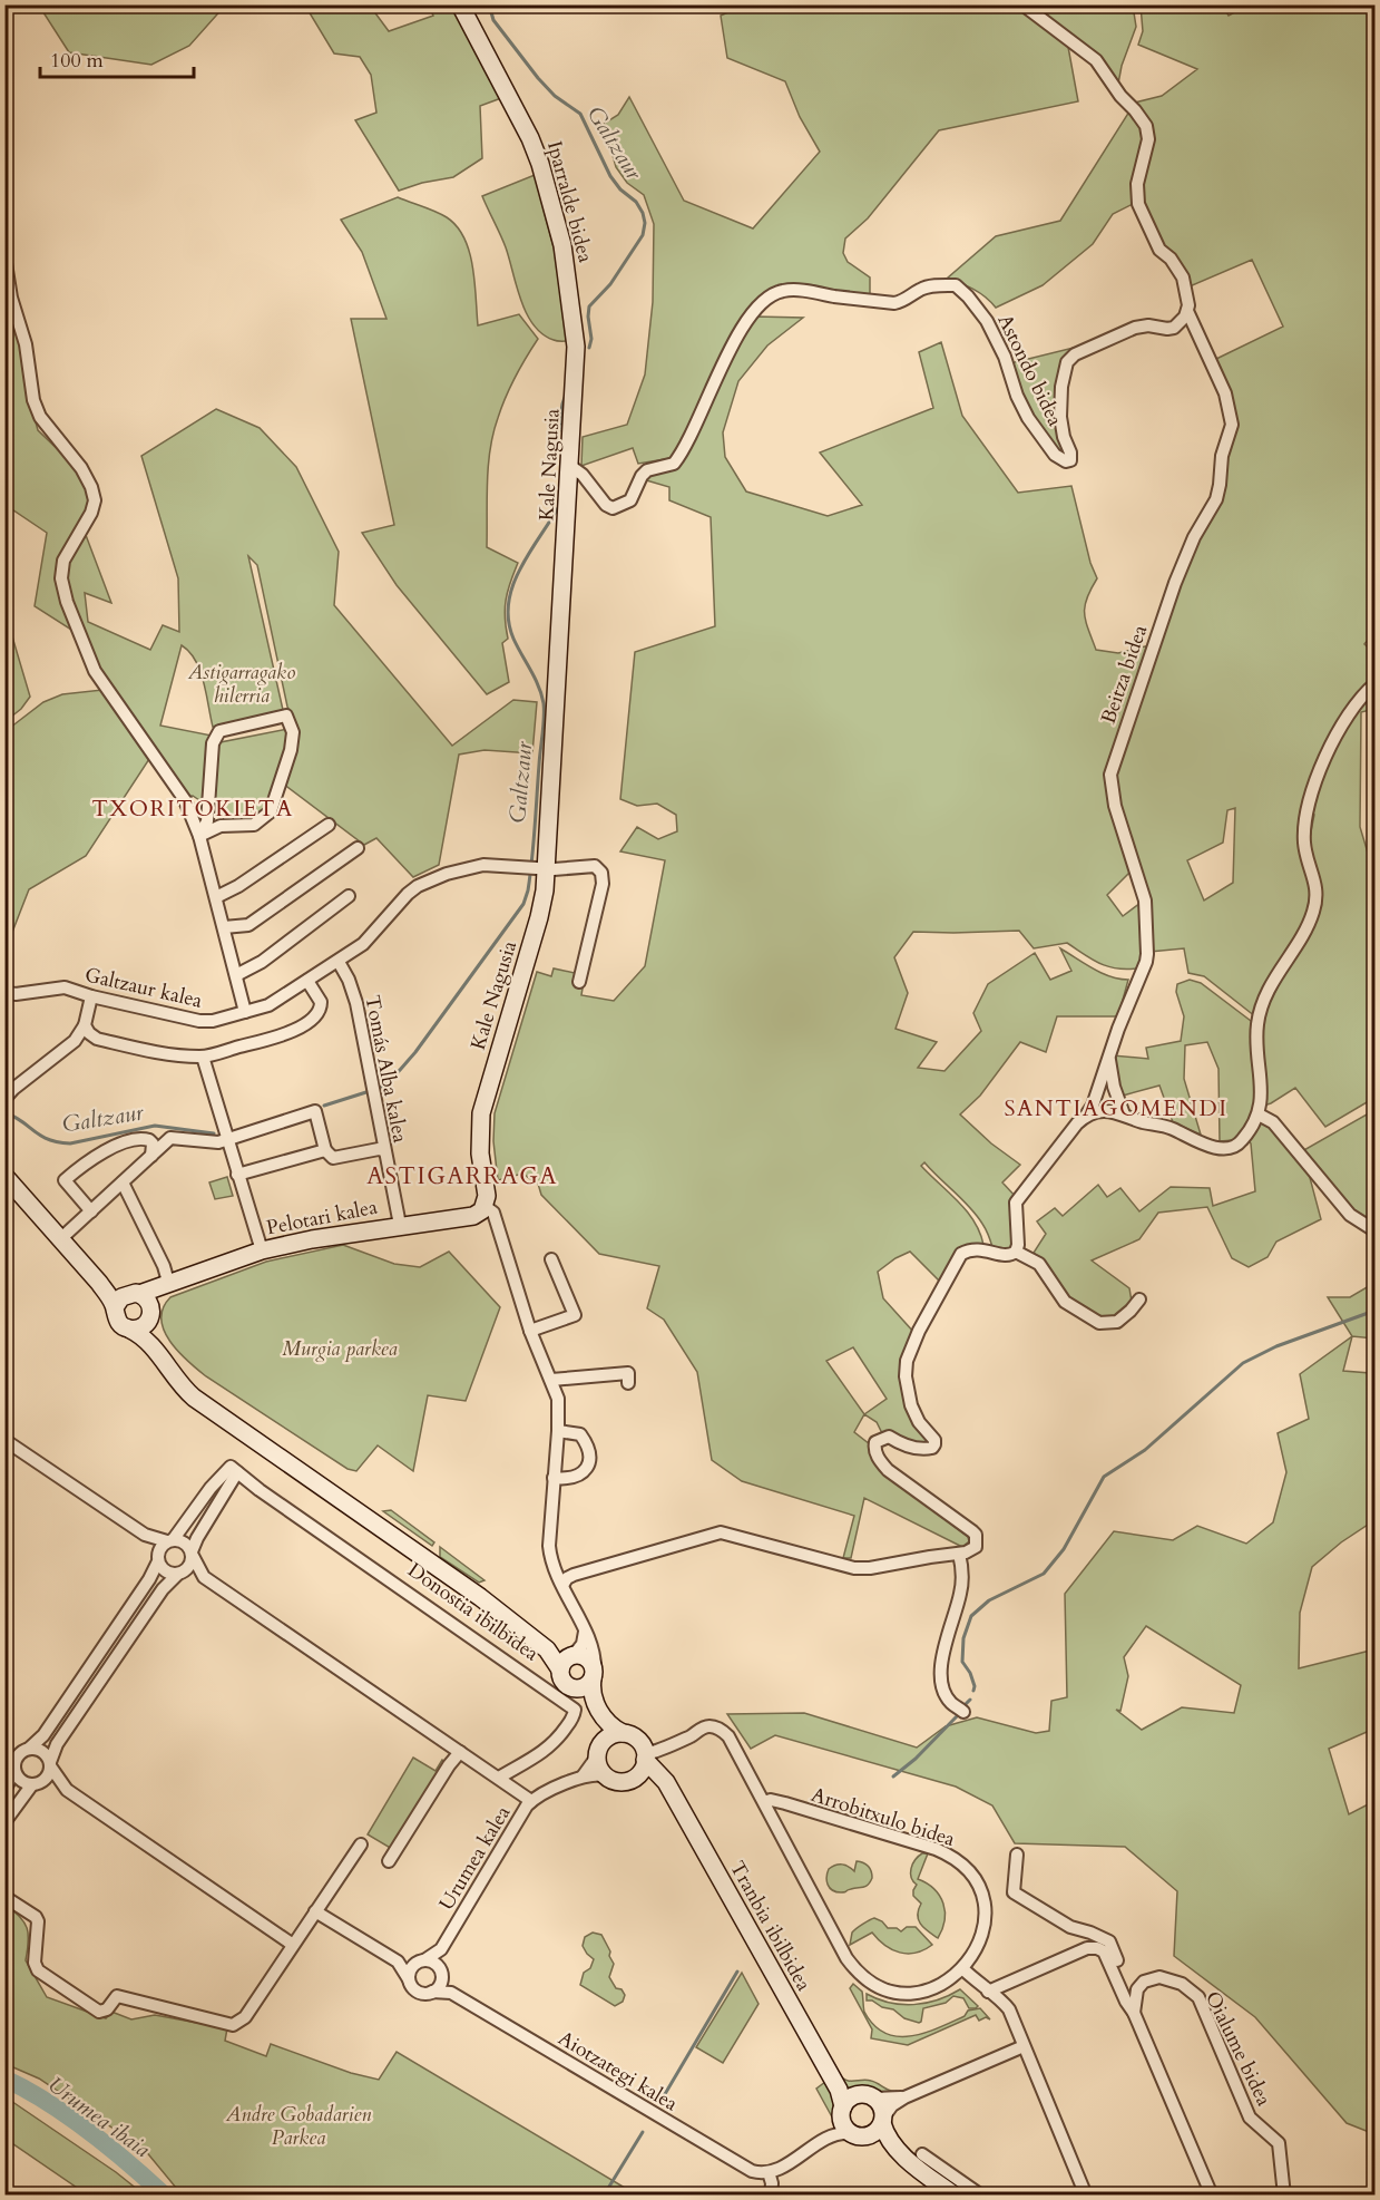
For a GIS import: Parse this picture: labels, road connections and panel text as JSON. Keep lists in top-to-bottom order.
{
  "streets": {
    "main road": [
      "Iparralde bidea",
      "Kale Nagusia",
      "Pelotari kalea",
      "Donostia ibilbidea",
      "Tranbia ibilbidea"
    ],
    "street": [
      "Astondo bidea",
      "Beitza bidea",
      "Galtzaur kalea",
      "Tomás Alba kalea",
      "Arrobitxulo bidea",
      "Urumea kalea",
      "Oialume bidea",
      "Aiotzategi kalea"
    ]
  },
  "crossings": [
    ["Iparralde bidea", "Kale Nagusia"],
    ["Astondo bidea", "Kale Nagusia"],
    ["Astondo bidea", "Beitza bidea"],
    ["Kale Nagusia", "Galtzaur kalea"],
    ["Kale Nagusia", "Pelotari kalea"],
    ["Galtzaur kalea", "Tomás Alba kalea"],
    ["Tomás Alba kalea", "Pelotari kalea"],
    ["Pelotari kalea", "Donostia ibilbidea"],
    ["Arrobitxulo bidea", "Urumea kalea"],
    ["Arrobitxulo bidea", "Tranbia ibilbidea"],
    ["Urumea kalea", "Tranbia ibilbidea"],
    ["Urumea kalea", "Aiotzategi kalea"]
  ],
  "districts": ["TXORITOKIETA", "SANTIAGOMENDI", "ASTIGARRAGA"],
  "water": ["Galtzaur", "Urumea ibaia"],
  "parks": ["Astigarragako hilerria", "Murgia parkea", "Andre Gobadarien Parkea"],
  "scale_bar": "100 m"
}
